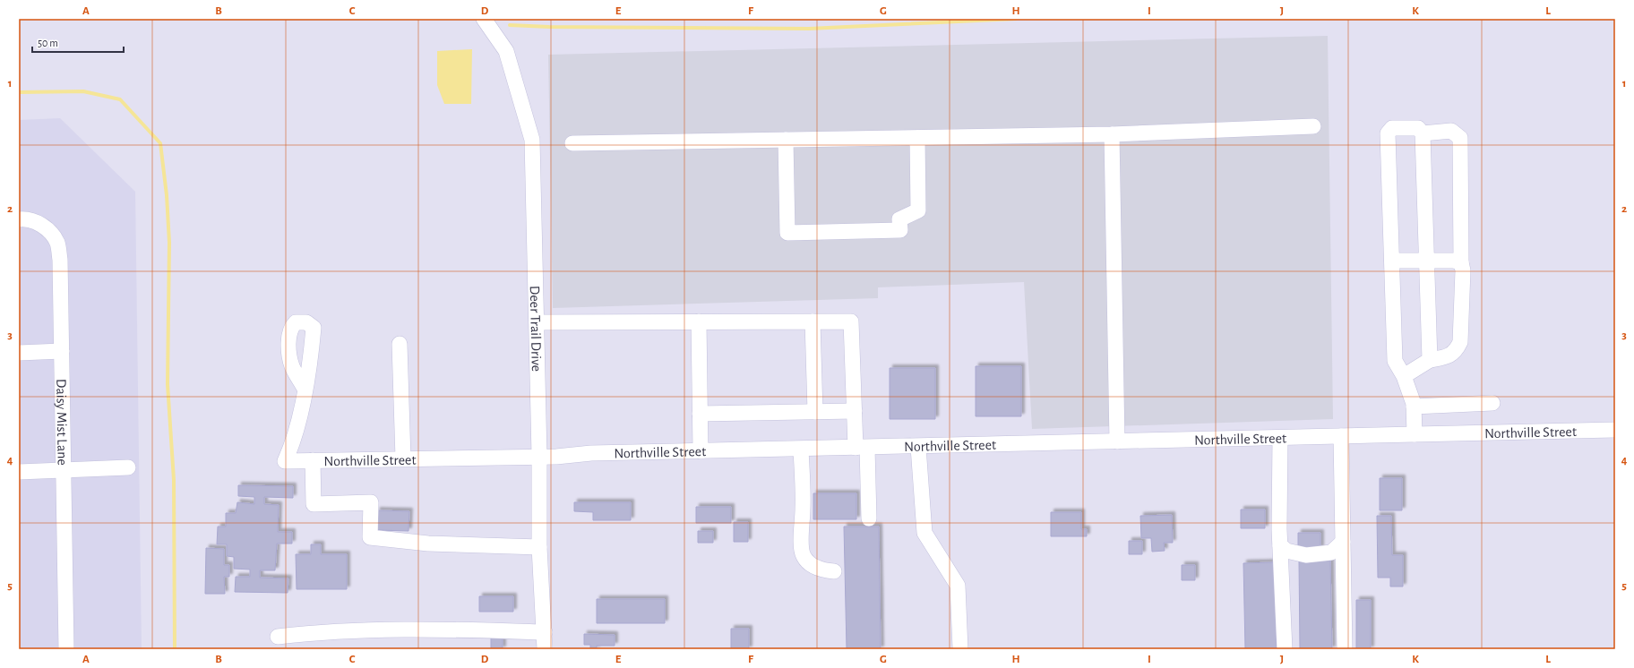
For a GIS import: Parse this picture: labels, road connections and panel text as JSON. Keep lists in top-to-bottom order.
{
  "streets": {
    "street": ["Deer Trail Drive", "Daisy Mist Lane", "Northville Street"]
  },
  "crossings": [
    ["Deer Trail Drive", "Northville Street"]
  ],
  "scale_bar": "50 m",
  "grid": {
    "columns": [
      "A",
      "B",
      "C",
      "D",
      "E",
      "F",
      "G",
      "H",
      "I",
      "J",
      "K",
      "L"
    ],
    "rows": [
      "1",
      "2",
      "3",
      "4",
      "5"
    ]
  }
}
